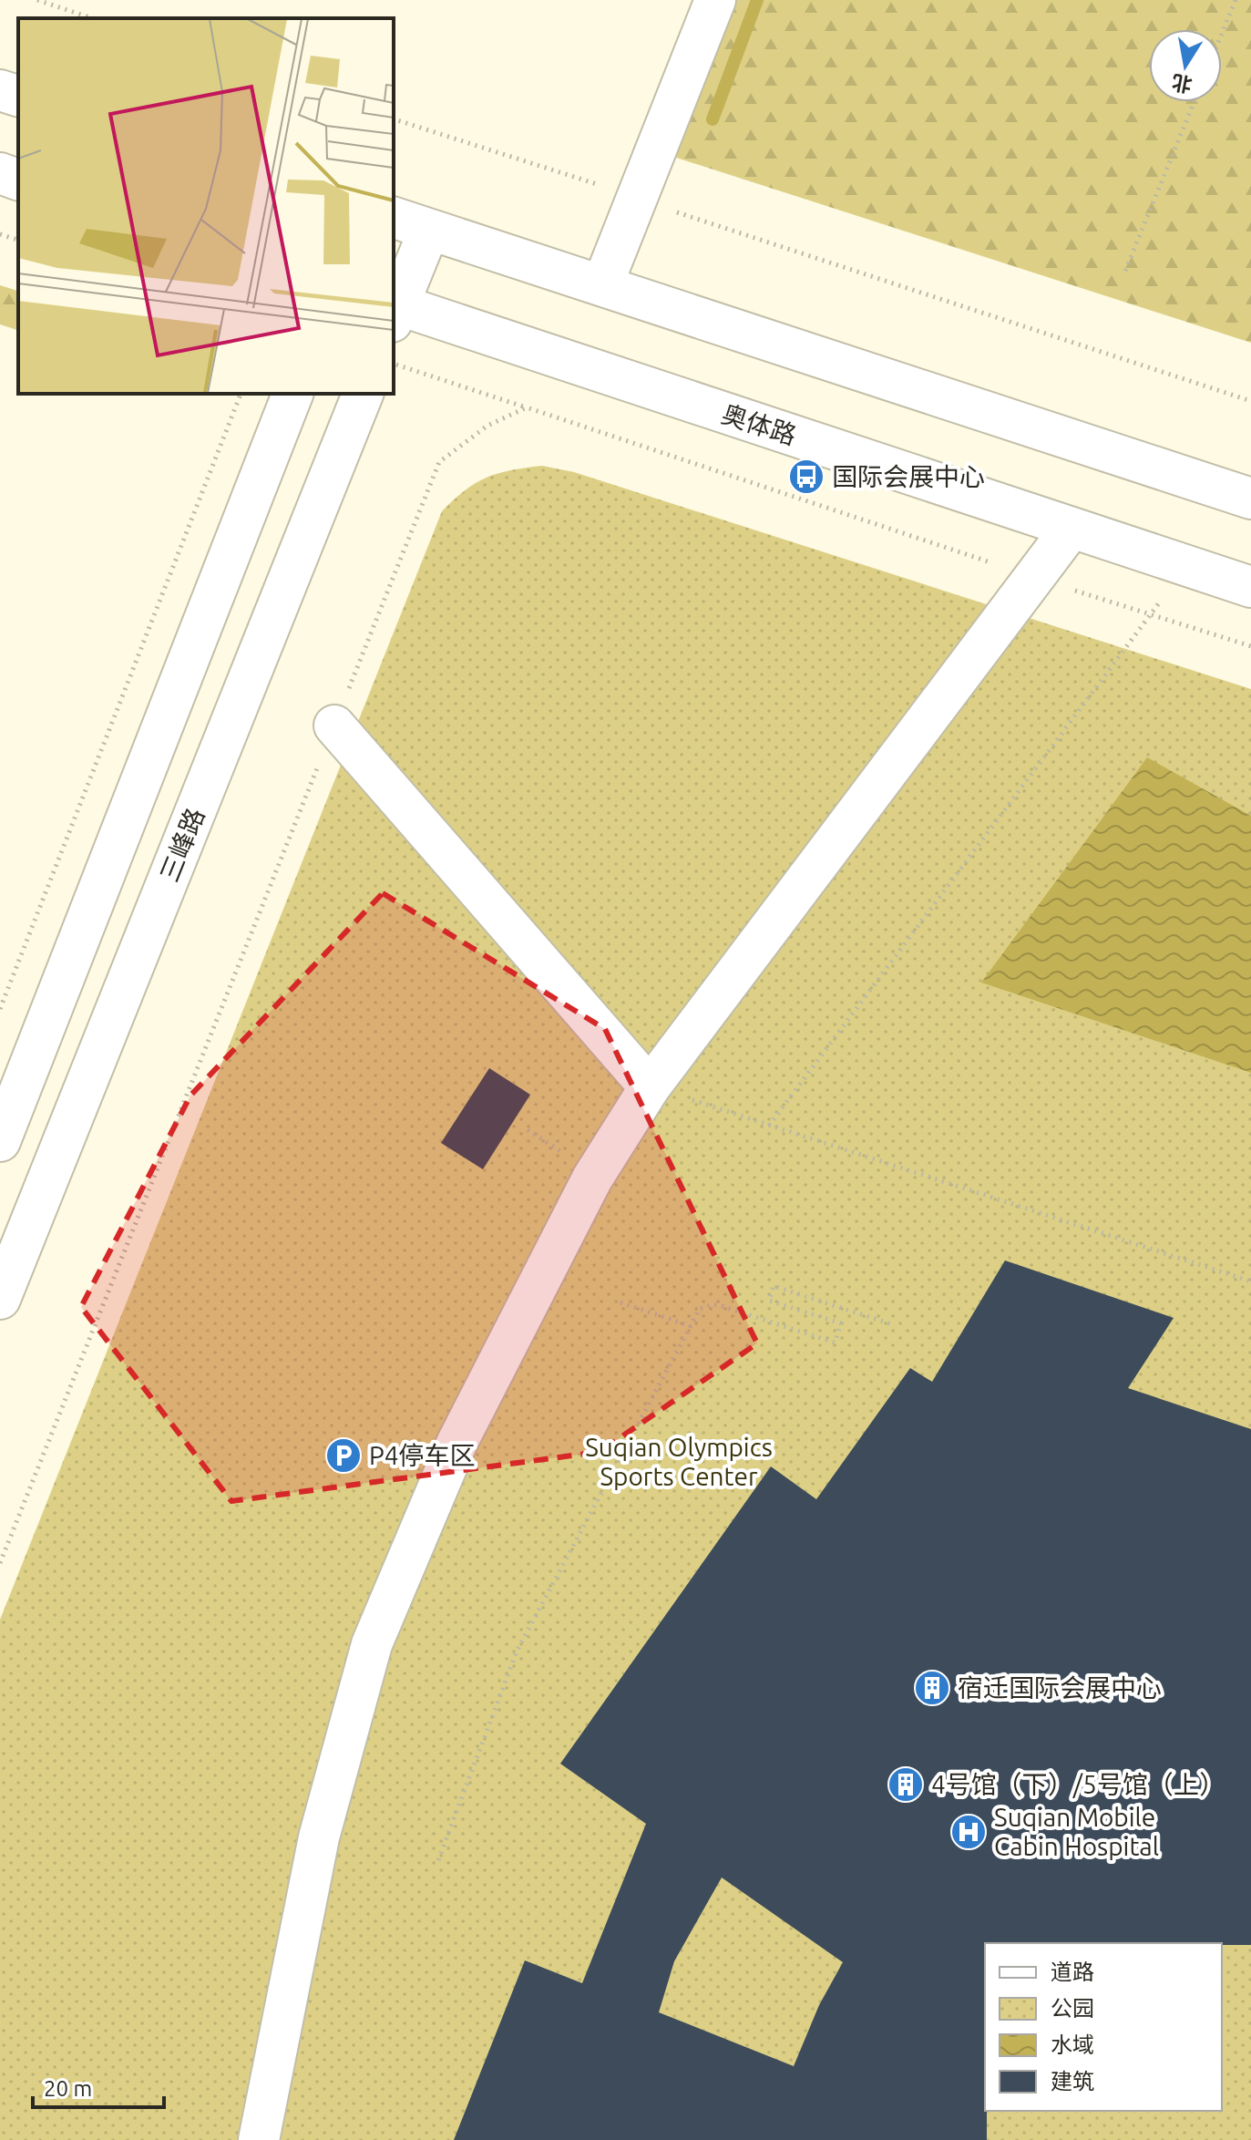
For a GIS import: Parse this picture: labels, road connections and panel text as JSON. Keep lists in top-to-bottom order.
{
  "streets": {
    "main road": ["奥体路", "三峰路"]
  },
  "parks": ["Suqian Olympics Sports Center"],
  "places": {
    "bus stop": ["国际会展中心"],
    "parking": ["P4停车区"],
    "building": ["宿迁国际会展中心", "4号馆（下）/5号馆（上）"],
    "hospital": ["Suqian Mobile Cabin Hospital"]
  },
  "legend": [
    "道路",
    "公园",
    "水域",
    "建筑"
  ],
  "scale_bar": "20 m",
  "north": "bottom"
}
